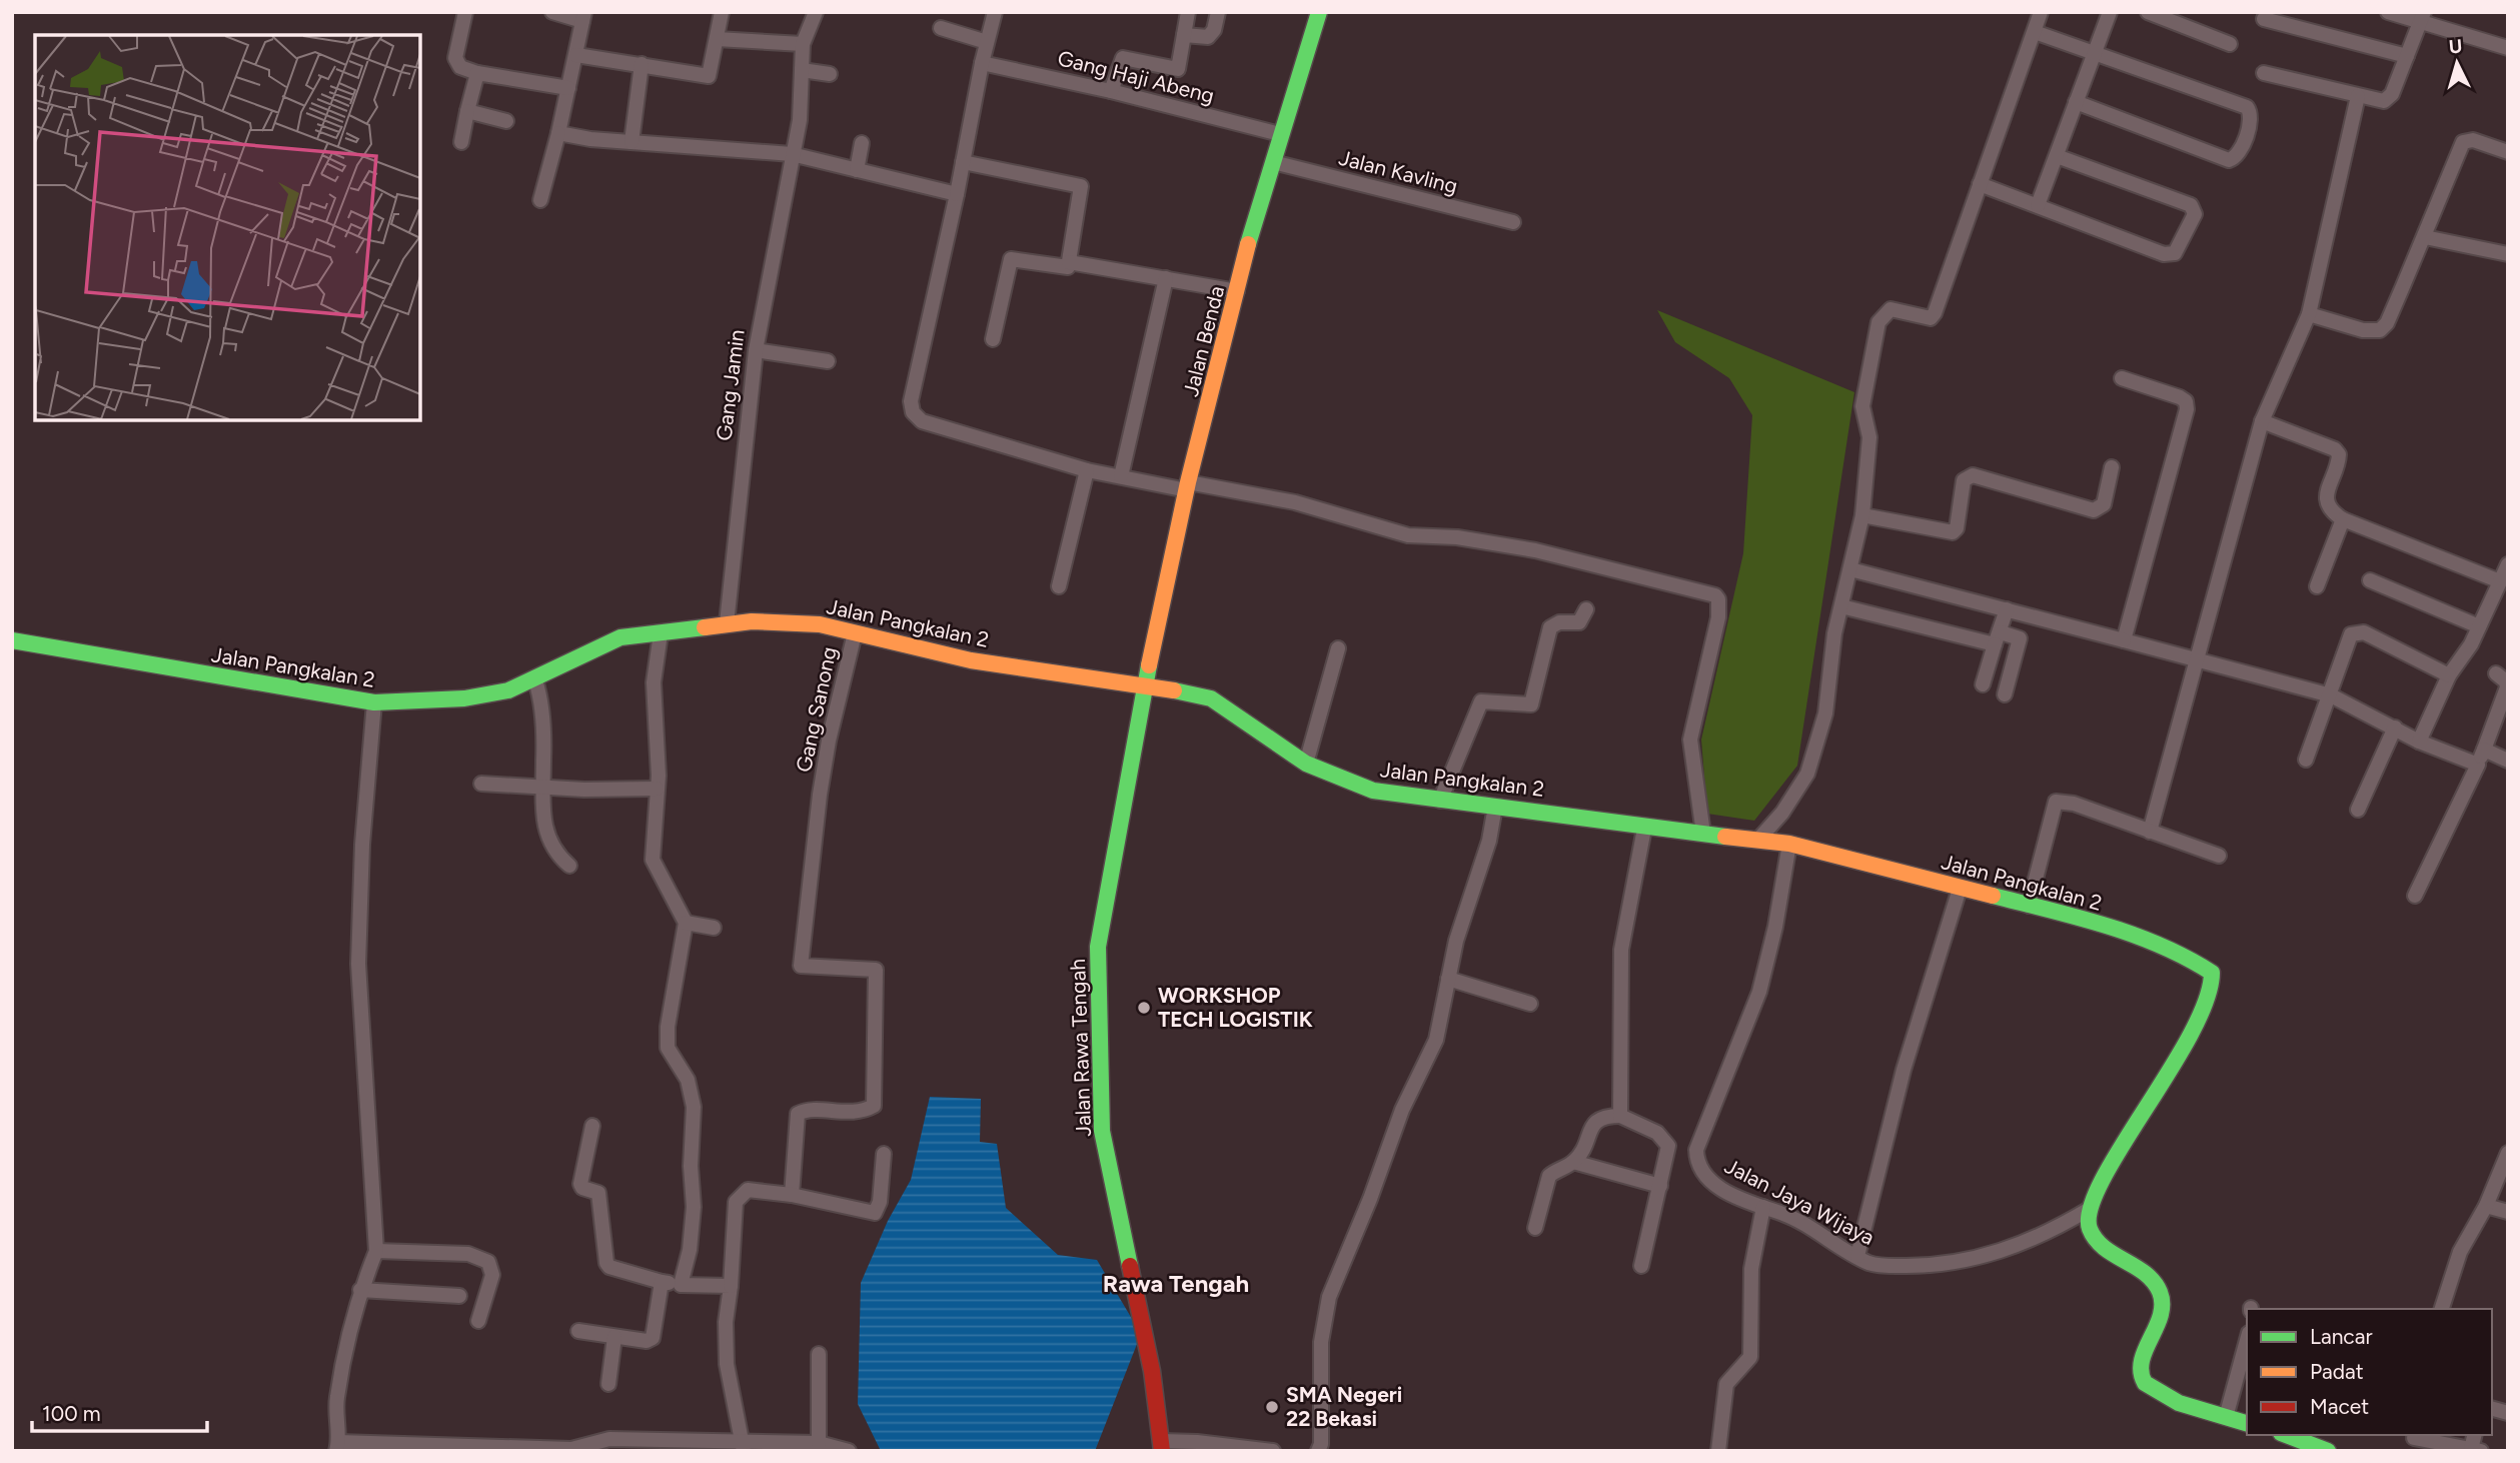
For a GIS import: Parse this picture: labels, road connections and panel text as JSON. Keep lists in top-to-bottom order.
{
  "streets": {
    "street": [
      "Gang Haji Abeng",
      "Jalan Kavling",
      "Jalan Benda",
      "Gang Jamin",
      "Jalan Pangkalan 2",
      "Gang Sanong",
      "Jalan Rawa Tengah",
      "Jalan Jaya Wijaya"
    ]
  },
  "crossings": [
    ["Gang Haji Abeng", "Jalan Benda"],
    ["Jalan Kavling", "Jalan Benda"],
    ["Jalan Benda", "Jalan Pangkalan 2"],
    ["Jalan Benda", "Jalan Rawa Tengah"],
    ["Gang Jamin", "Jalan Pangkalan 2"],
    ["Jalan Pangkalan 2", "Gang Sanong"],
    ["Jalan Pangkalan 2", "Jalan Rawa Tengah"],
    ["Jalan Pangkalan 2", "Jalan Jaya Wijaya"]
  ],
  "districts": ["Rawa Tengah"],
  "places": ["WORKSHOP TECH LOGISTIK", "SMA Negeri 22 Bekasi"],
  "legend": ["Lancar", "Padat", "Macet"],
  "scale_bar": "100 m",
  "north": "top"
}
